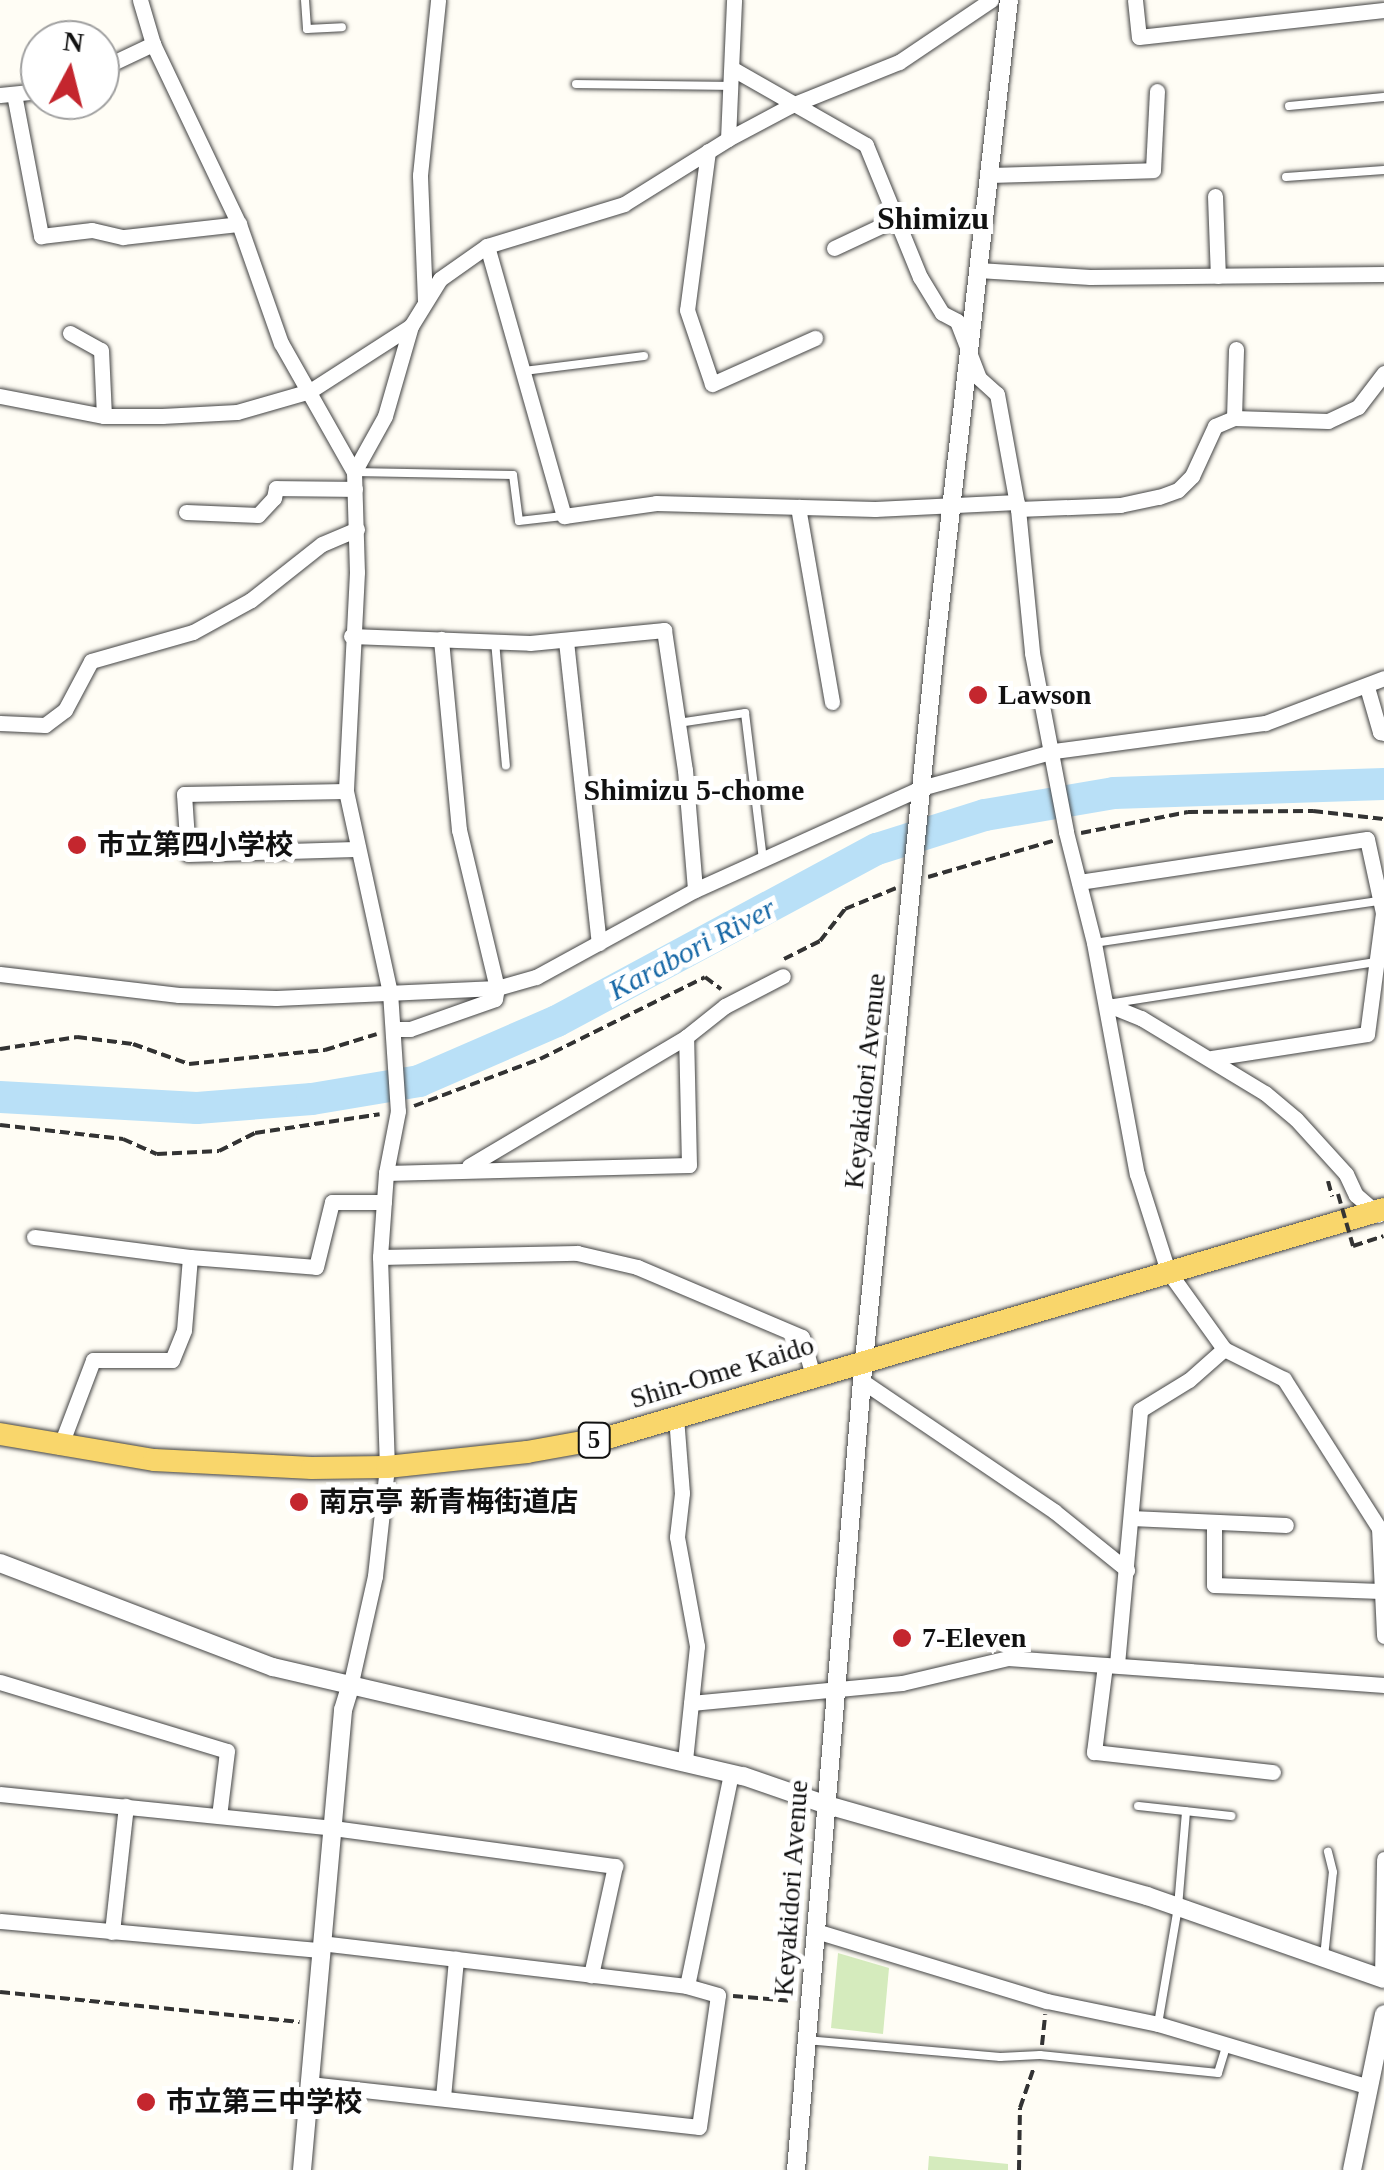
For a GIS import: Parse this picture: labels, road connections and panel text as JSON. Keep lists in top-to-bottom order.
{
  "streets": {
    "main road": ["Shin-Ome Kaido", "5"],
    "street": ["Keyakidori Avenue"]
  },
  "crossings": [
    ["Keyakidori Avenue", "Shin-Ome Kaido"]
  ],
  "districts": ["Shimizu", "Shimizu 5-chome"],
  "water": ["Karabori River"],
  "places": [
    "Lawson",
    "市立第四小学校",
    "南京亭 新青梅街道店",
    "7-Eleven",
    "市立第三中学校"
  ],
  "north": "top"
}
